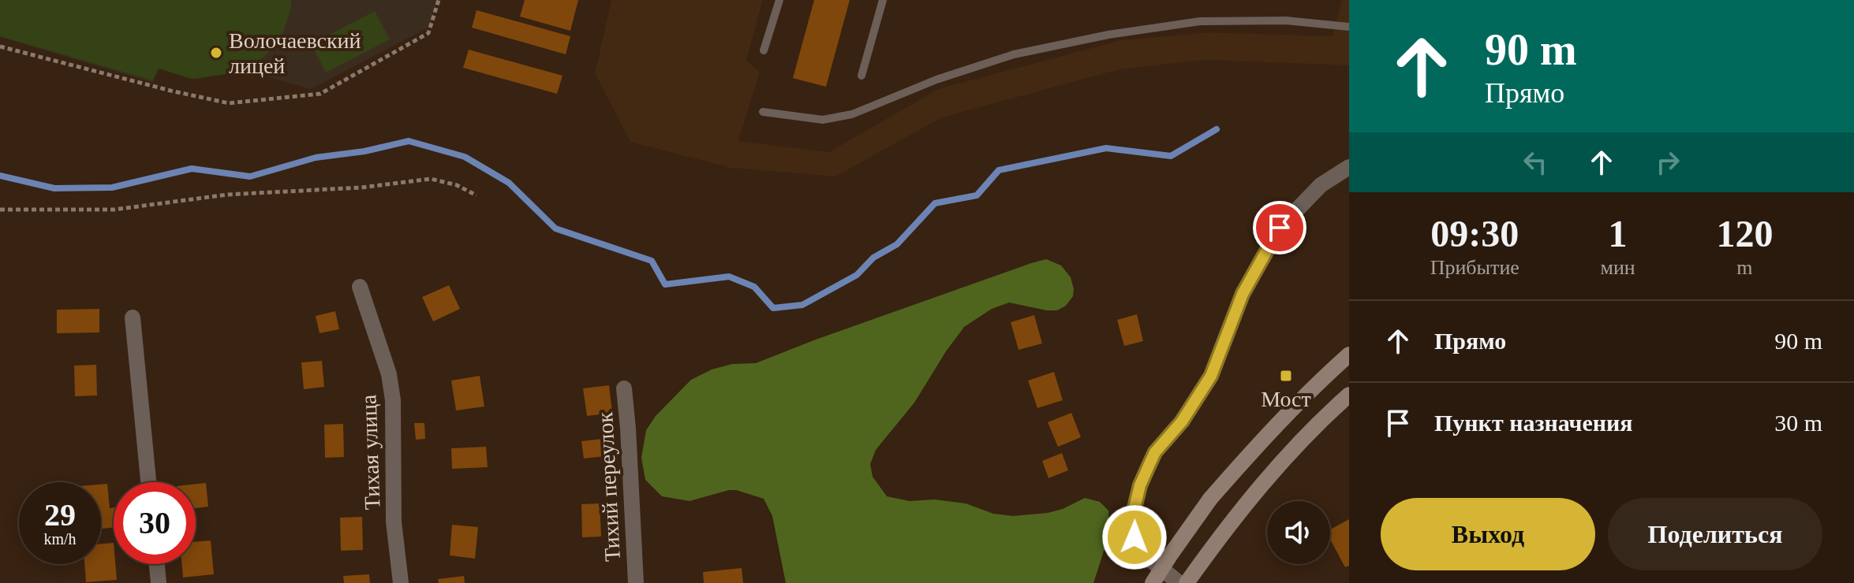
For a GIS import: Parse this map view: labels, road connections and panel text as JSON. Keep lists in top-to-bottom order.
{
  "streets": {
    "street": ["Тихая улица", "Тихий переулок"]
  },
  "places": {
    "other": ["Волочаевский лицей"],
    "transit": ["Мост"]
  },
  "page": {
    "turn": ["90 m", "Прямо"],
    "eta": [
      "09:30",
      "Прибытие",
      "1",
      "мин",
      "120",
      "m"
    ],
    "list": [
      {
        "name": "Прямо",
        "value": "90 m"
      },
      {
        "name": "Пункт назначения",
        "value": "30 m"
      }
    ],
    "speed": "29 km/h",
    "limit": "30",
    "buttons": ["Выход", "Поделиться"]
  }
}
